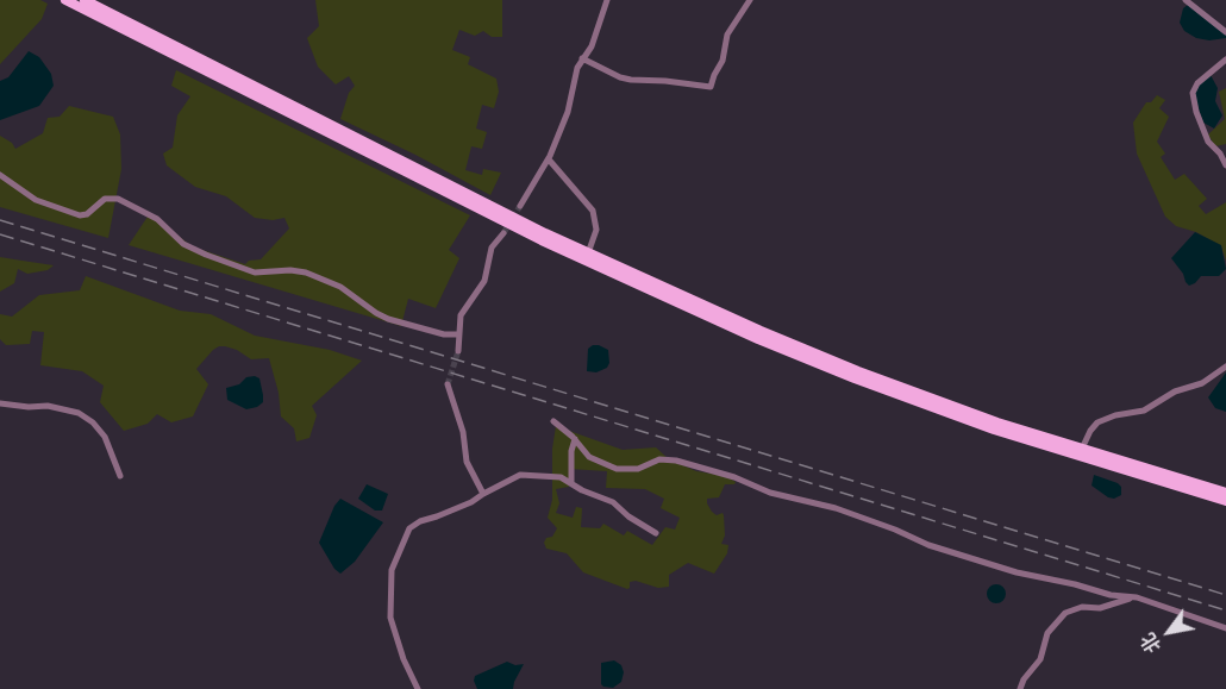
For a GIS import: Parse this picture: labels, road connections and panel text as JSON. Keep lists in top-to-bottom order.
{
  "north": "bottom left"
}
